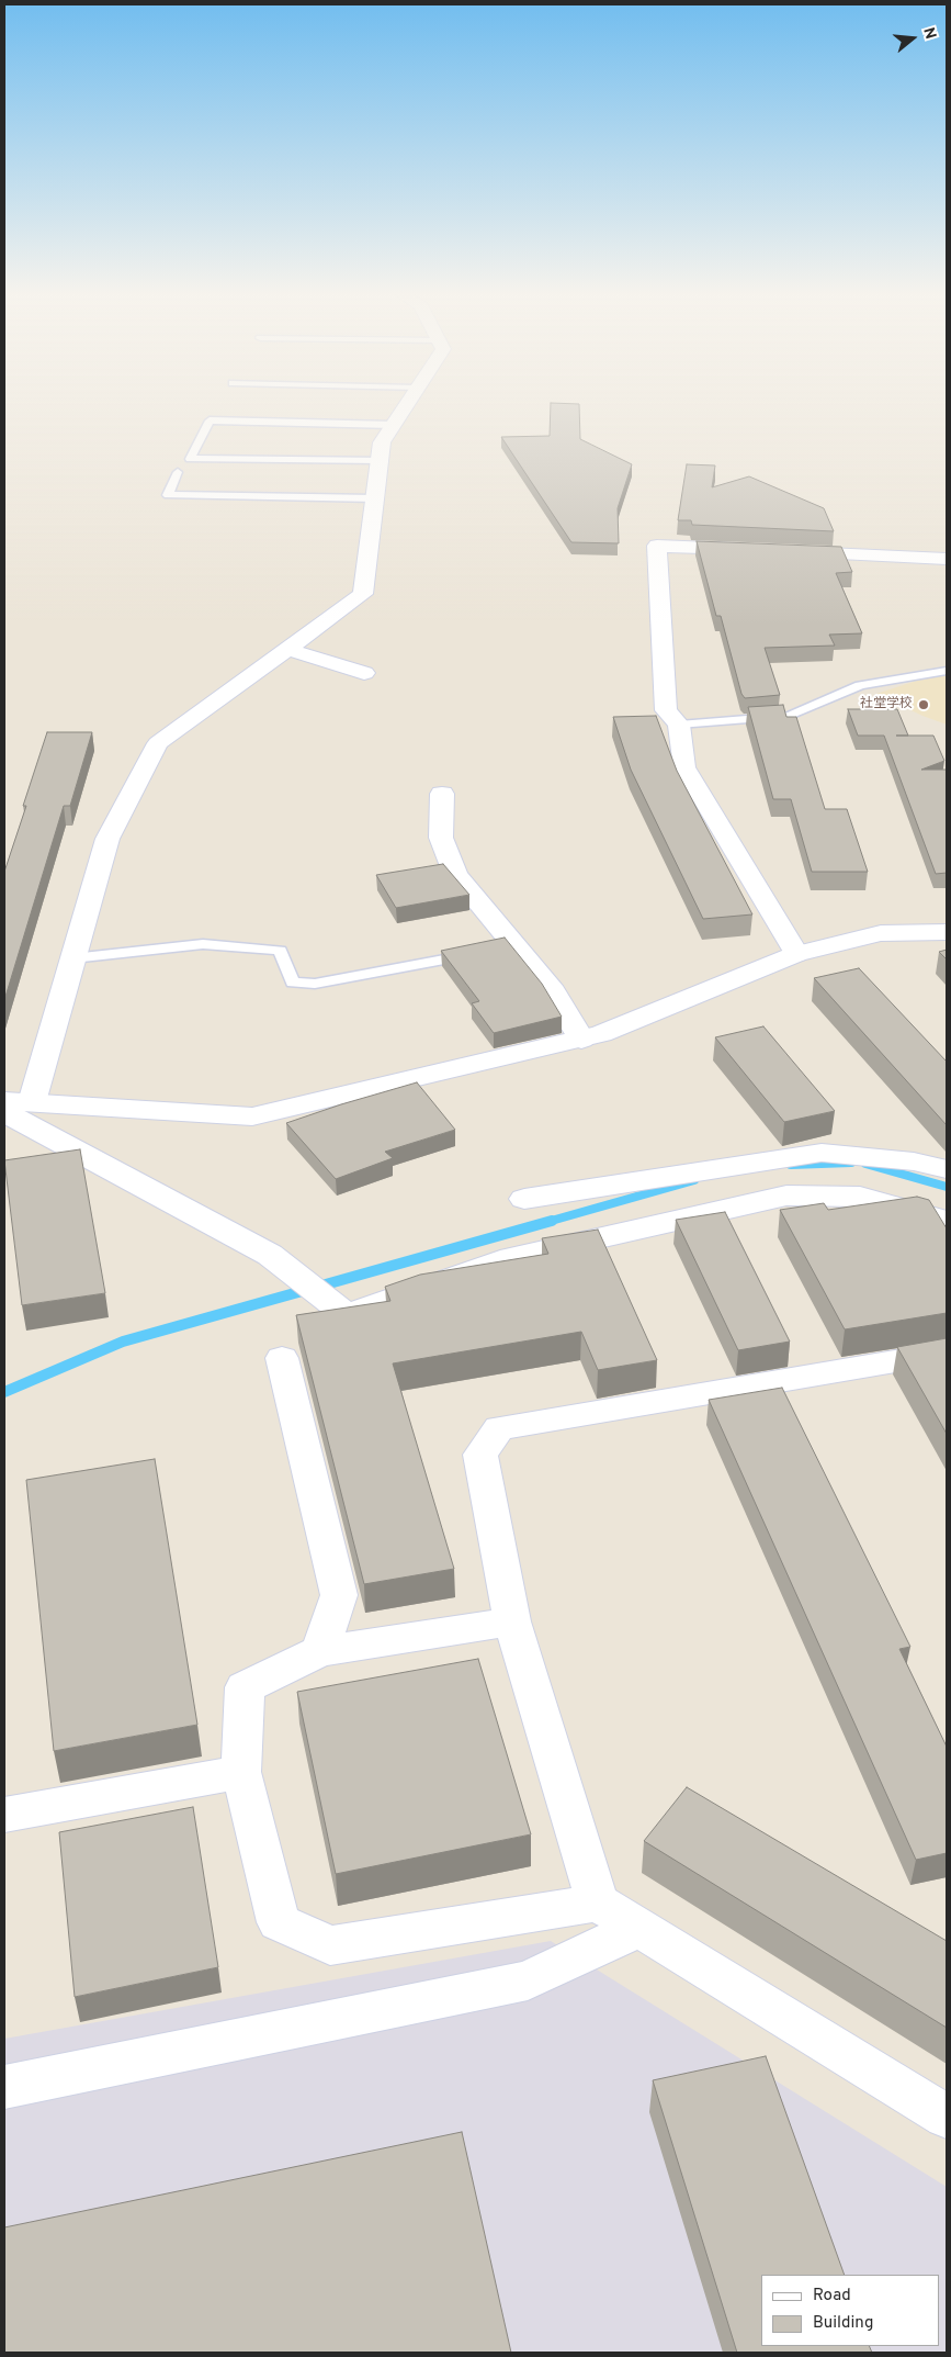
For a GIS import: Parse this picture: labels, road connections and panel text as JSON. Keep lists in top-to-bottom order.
{
  "places": ["社堂学校"],
  "legend": ["Road", "Building"],
  "north": "right"
}
